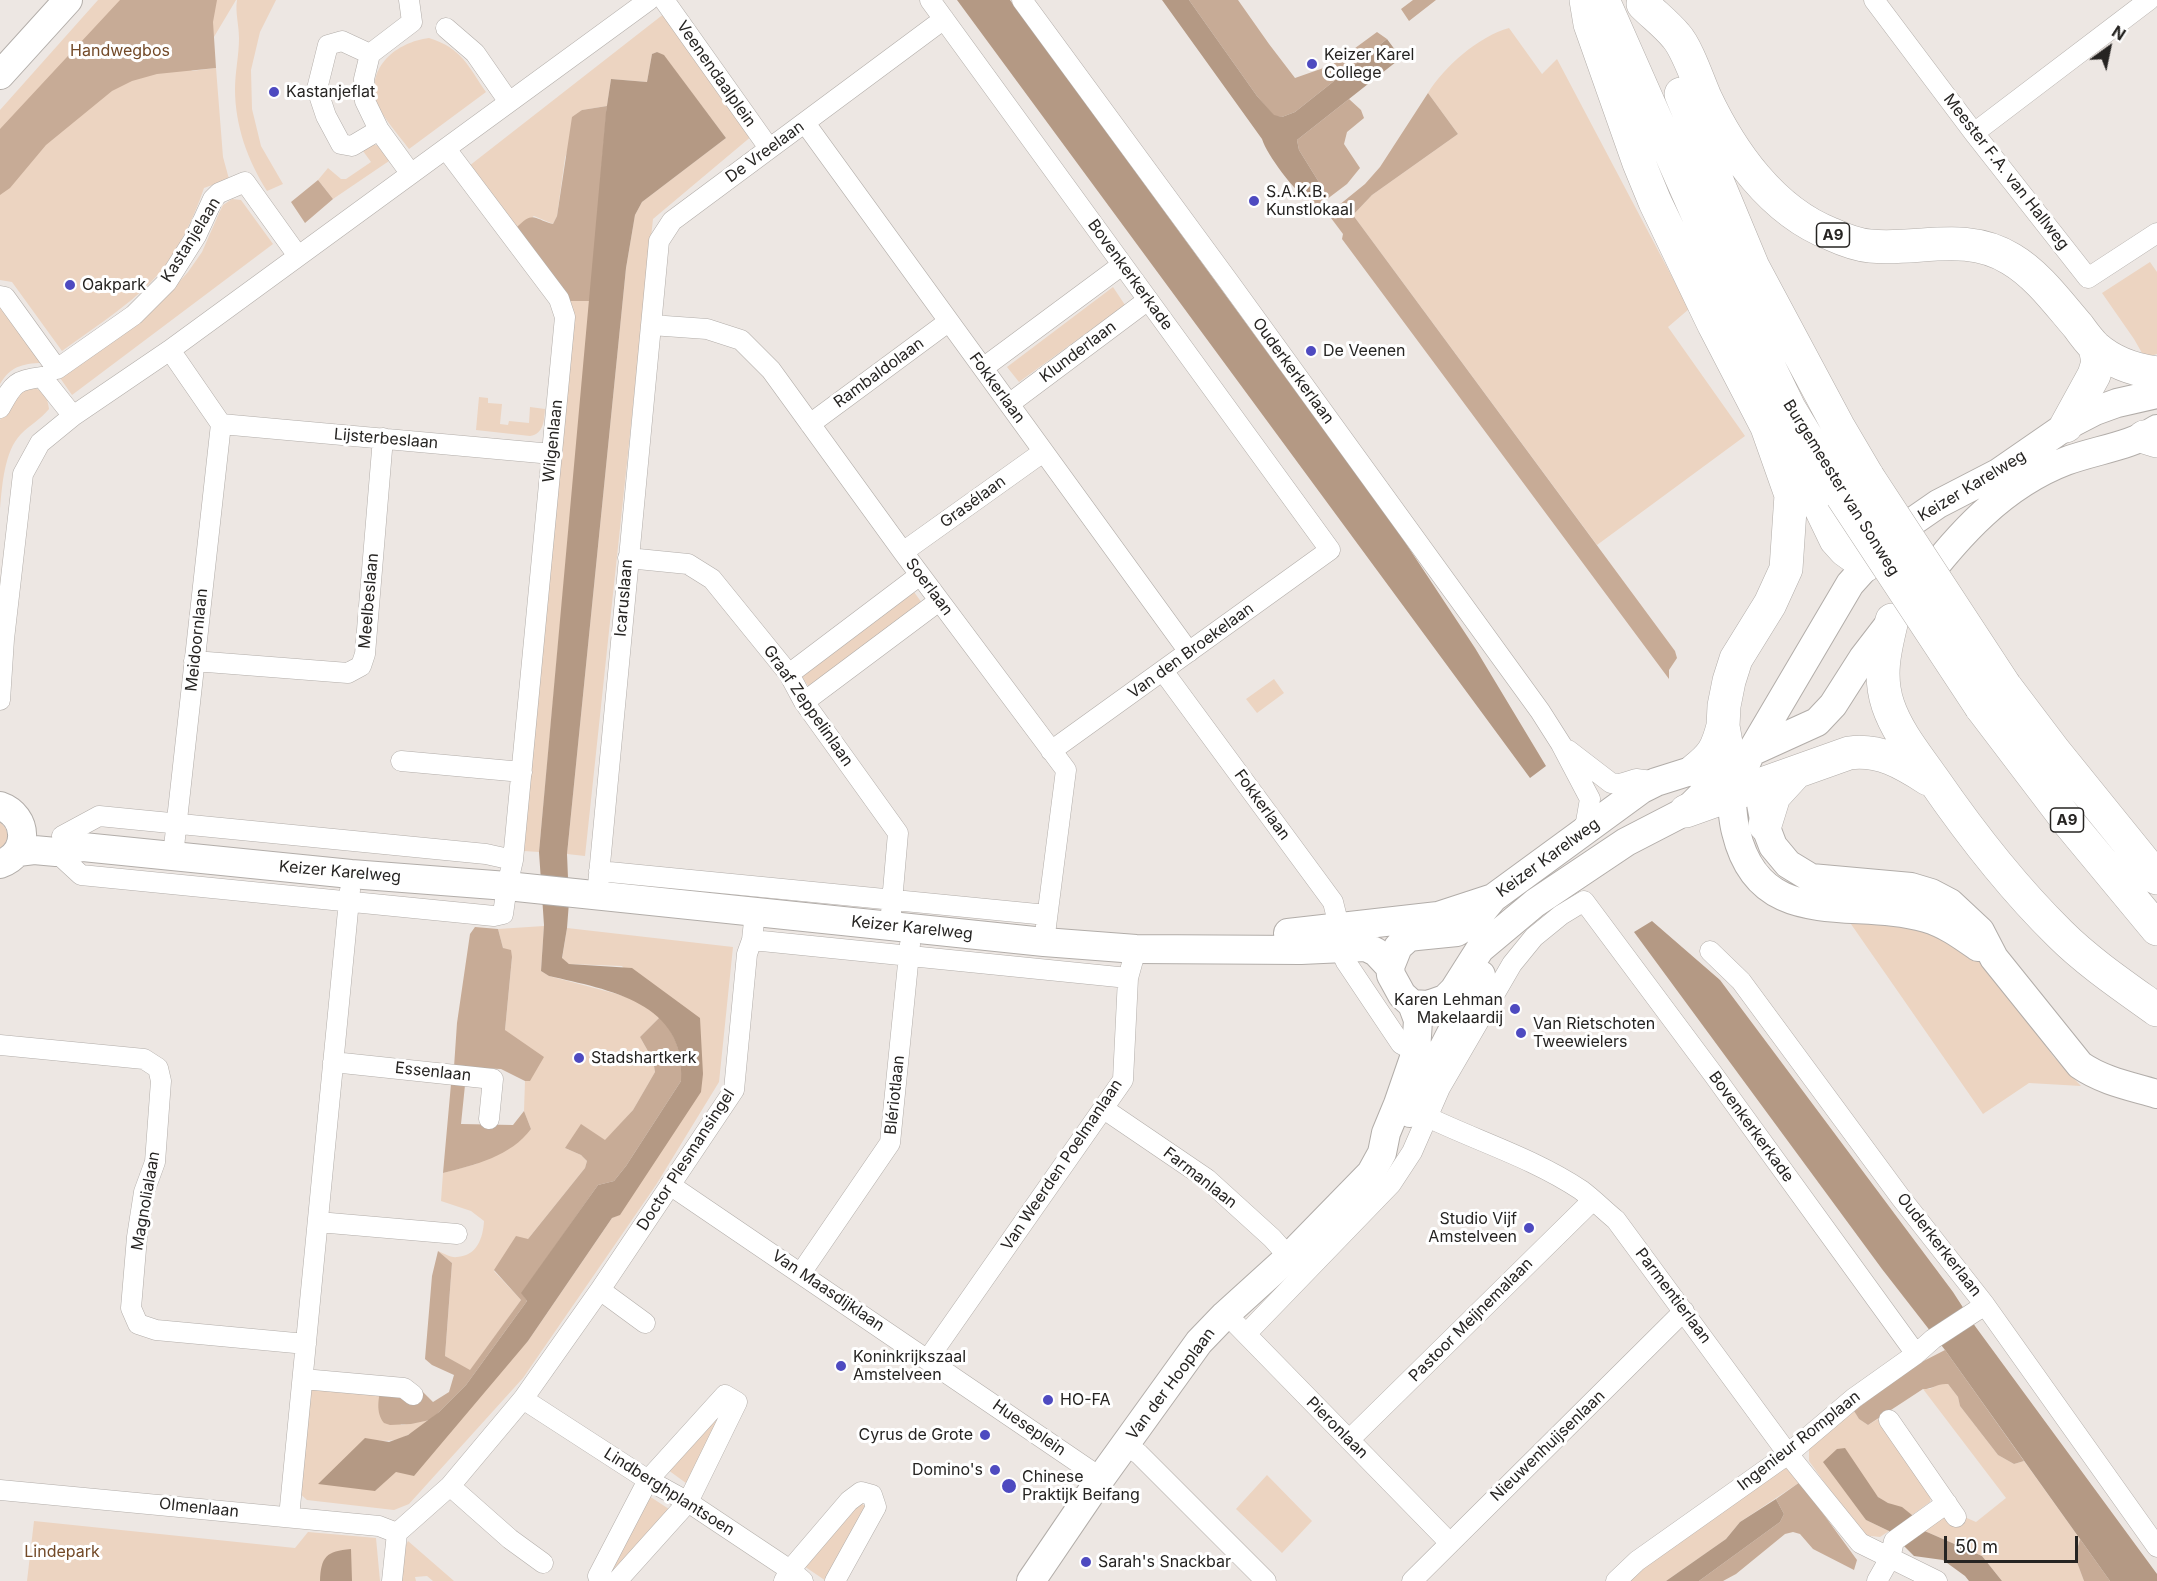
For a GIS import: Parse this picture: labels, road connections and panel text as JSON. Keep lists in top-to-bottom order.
{
  "streets": {
    "highway": ["A9", "Burgemeester van Sonweg"],
    "main road": ["Keizer Karelweg", "Van der Hooplaan"],
    "street": [
      "Veenendaalplein",
      "De Vreelaan",
      "Meester F.A. van Hallweg",
      "Kastanjelaan",
      "Bovenkerkerkade",
      "Klunderlaan",
      "Ouderkerkerlaan",
      "Rambaldolaan",
      "Fokkerlaan",
      "Lijsterbeslaan",
      "Wilgenlaan",
      "Grasélaan",
      "Soerlaan",
      "Icaruslaan",
      "Meelbeslaan",
      "Meidoornlaan",
      "Van den Broekelaan",
      "Graaf Zeppelinlaan",
      "Essenlaan",
      "Blériotlaan",
      "Doctor Plesmansingel",
      "Van Weerden Poelmanlaan",
      "Farmanlaan",
      "Magnolialaan",
      "Van Maasdijklaan",
      "Parmentierlaan",
      "Pastoor Meijnemalaan",
      "Hueseplein",
      "Pieronlaan",
      "Ingenieur Romplaan",
      "Nieuwenhuijsenlaan",
      "Lindberghplantsoen",
      "Olmenlaan"
    ]
  },
  "crossings": [
    ["Veenendaalplein", "De Vreelaan"],
    ["De Vreelaan", "Bovenkerkerkade"],
    ["De Vreelaan", "Fokkerlaan"],
    ["De Vreelaan", "Soerlaan"],
    ["De Vreelaan", "Icaruslaan"],
    ["A9", "Burgemeester van Sonweg"],
    ["Bovenkerkerkade", "Klunderlaan"],
    ["Bovenkerkerkade", "Fokkerlaan"],
    ["Bovenkerkerkade", "Van den Broekelaan"],
    ["Bovenkerkerkade", "Van der Hooplaan"],
    ["Bovenkerkerkade", "Ingenieur Romplaan"],
    ["Klunderlaan", "Fokkerlaan"],
    ["Ouderkerkerlaan", "Keizer Karelweg"],
    ["Ouderkerkerlaan", "Ingenieur Romplaan"],
    ["Rambaldolaan", "Fokkerlaan"],
    ["Rambaldolaan", "Soerlaan"],
    ["Fokkerlaan", "Keizer Karelweg"],
    ["Fokkerlaan", "Grasélaan"],
    ["Fokkerlaan", "Van den Broekelaan"],
    ["Fokkerlaan", "Van der Hooplaan"],
    ["Lijsterbeslaan", "Wilgenlaan"],
    ["Lijsterbeslaan", "Meelbeslaan"],
    ["Lijsterbeslaan", "Meidoornlaan"],
    ["Wilgenlaan", "Keizer Karelweg"],
    ["Keizer Karelweg", "Soerlaan"],
    ["Keizer Karelweg", "Icaruslaan"],
    ["Keizer Karelweg", "Meidoornlaan"],
    ["Keizer Karelweg", "Graaf Zeppelinlaan"],
    ["Keizer Karelweg", "Blériotlaan"],
    ["Keizer Karelweg", "Doctor Plesmansingel"],
    ["Keizer Karelweg", "Van Weerden Poelmanlaan"],
    ["Keizer Karelweg", "Van der Hooplaan"],
    ["Grasélaan", "Soerlaan"],
    ["Soerlaan", "Icaruslaan"],
    ["Soerlaan", "Van den Broekelaan"],
    ["Icaruslaan", "Graaf Zeppelinlaan"],
    ["Meelbeslaan", "Meidoornlaan"],
    ["Graaf Zeppelinlaan", "Blériotlaan"],
    ["Blériotlaan", "Van Maasdijklaan"],
    ["Doctor Plesmansingel", "Van Maasdijklaan"],
    ["Doctor Plesmansingel", "Lindberghplantsoen"],
    ["Doctor Plesmansingel", "Olmenlaan"],
    ["Van Weerden Poelmanlaan", "Farmanlaan"],
    ["Van Weerden Poelmanlaan", "Van Maasdijklaan"],
    ["Farmanlaan", "Van der Hooplaan"],
    ["Van Maasdijklaan", "Hueseplein"],
    ["Parmentierlaan", "Pastoor Meijnemalaan"],
    ["Parmentierlaan", "Van der Hooplaan"],
    ["Parmentierlaan", "Ingenieur Romplaan"],
    ["Parmentierlaan", "Nieuwenhuijsenlaan"],
    ["Pastoor Meijnemalaan", "Pieronlaan"],
    ["Van der Hooplaan", "Hueseplein"],
    ["Van der Hooplaan", "Pieronlaan"],
    ["Pieronlaan", "Nieuwenhuijsenlaan"]
  ],
  "parks": ["Handwegbos", "Lindepark"],
  "places": [
    "Keizer Karel College",
    "Kastanjeflat",
    "S.A.K.B. Kunstlokaal",
    "Oakpark",
    "De Veenen",
    "Karen Lehman Makelaardij",
    "Van Rietschoten Tweewielers",
    "Stadshartkerk",
    "Studio Vijf Amstelveen",
    "Koninkrijkszaal Amstelveen",
    "HO-FA",
    "Cyrus de Grote",
    "Domino's",
    "Chinese Praktijk Beifang",
    "Sarah's Snackbar"
  ],
  "scale_bar": "50 m",
  "north": "top right"
}
